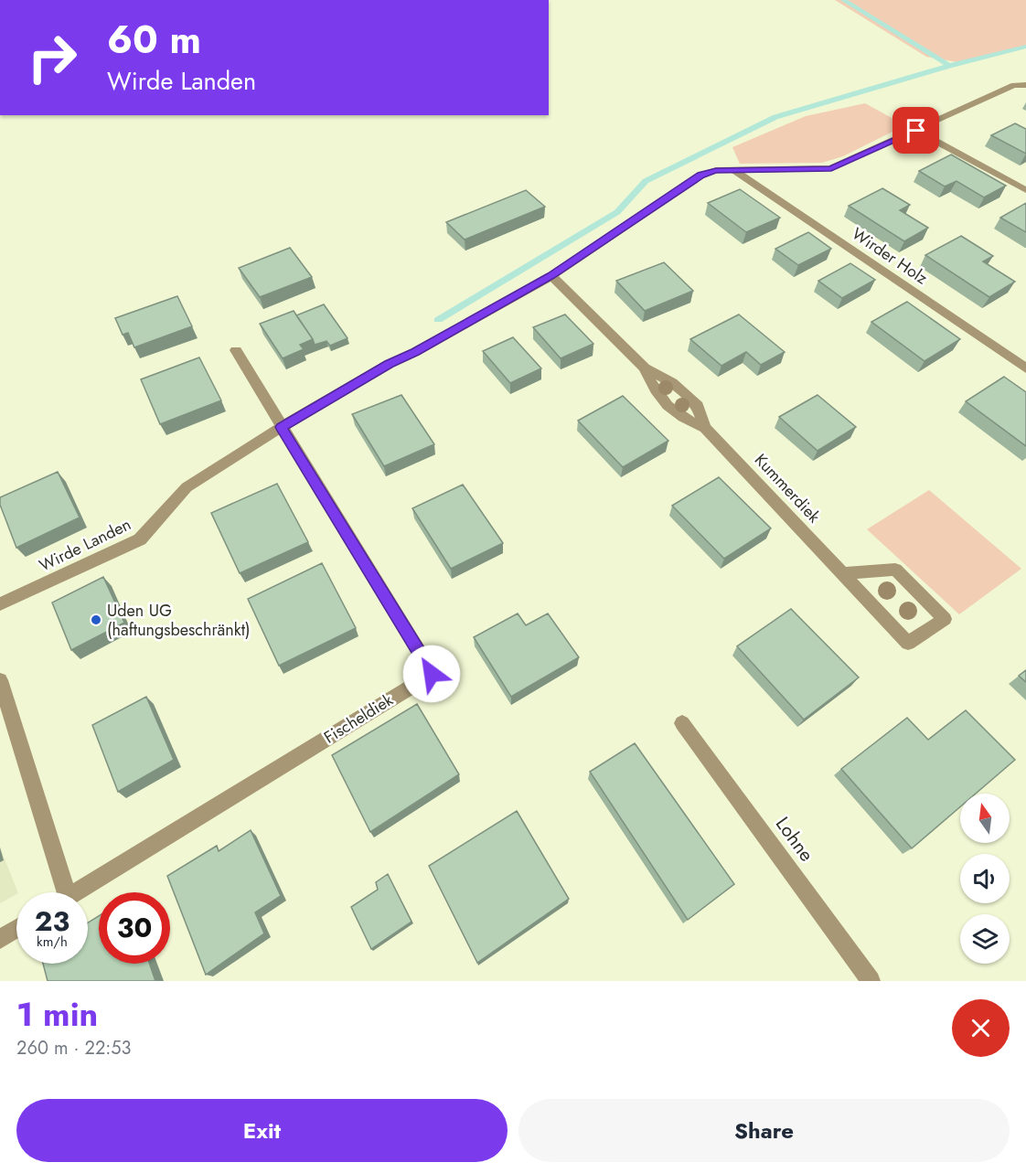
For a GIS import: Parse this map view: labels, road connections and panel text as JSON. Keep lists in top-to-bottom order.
{
  "streets": {
    "street": [
      "Wirder Holz",
      "Kummerdiek",
      "Wirde Landen",
      "Fischeldiek",
      "Lohne"
    ]
  },
  "crossings": [
    ["Wirder Holz", "Wirde Landen"],
    ["Kummerdiek", "Wirde Landen"],
    ["Wirde Landen", "Fischeldiek"]
  ],
  "places": ["Uden UG (haftungsbeschränkt)"],
  "north": "top",
  "page": {
    "turn": ["60 m", "Wirde Landen"],
    "speed": "23 km/h",
    "limit": "30",
    "heading": ["1 min", "260 m · 22:53"],
    "buttons": ["Exit", "Share"]
  }
}
